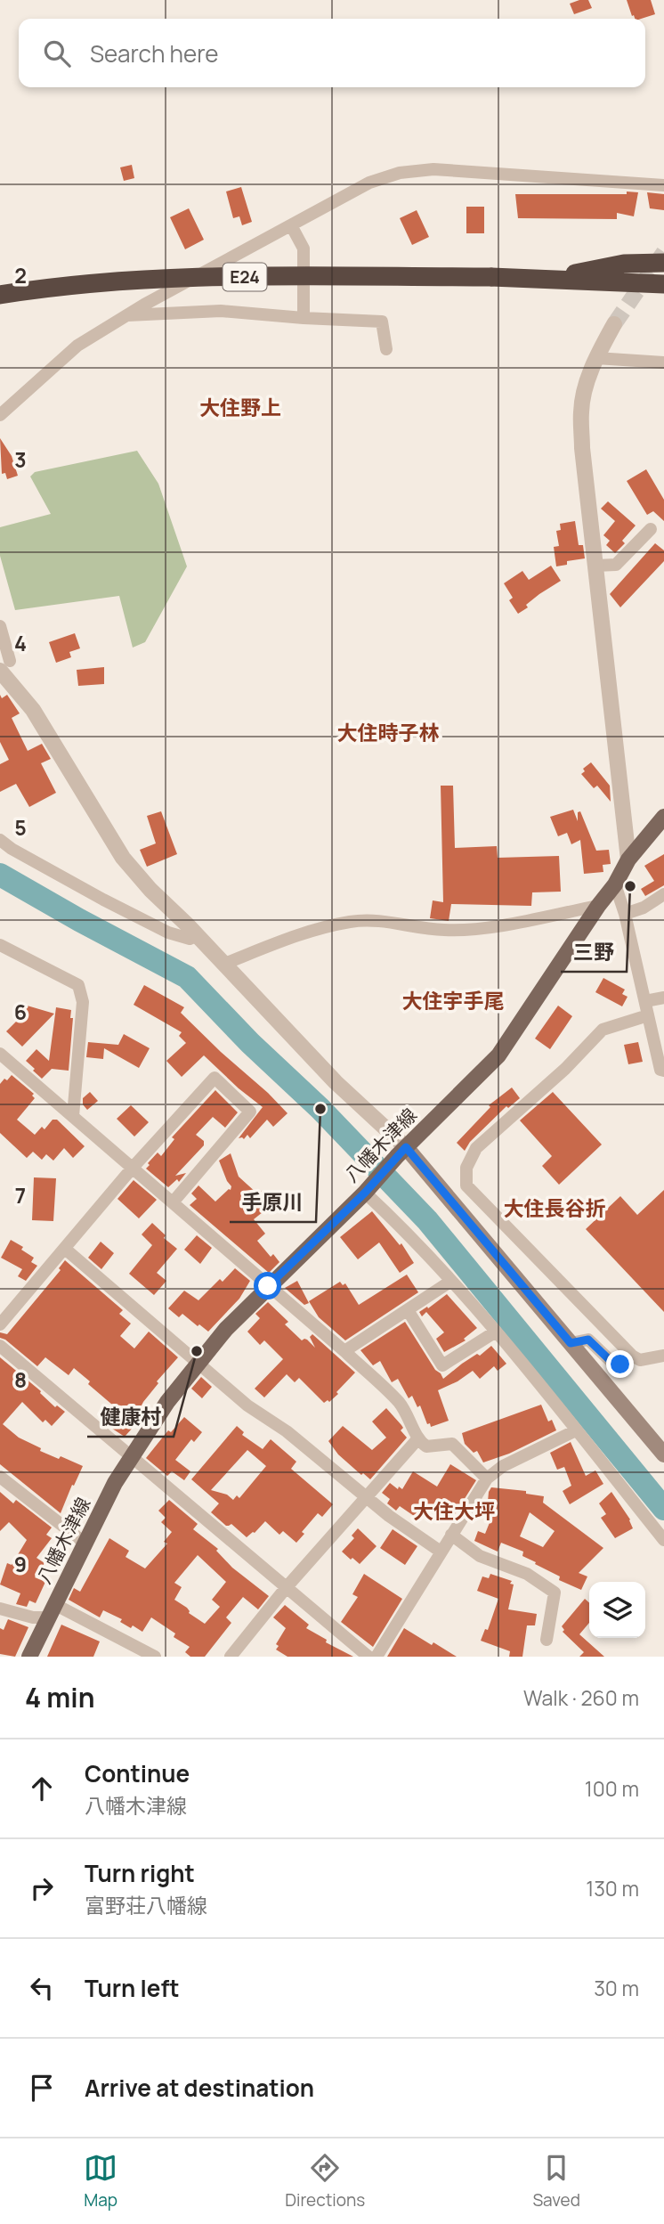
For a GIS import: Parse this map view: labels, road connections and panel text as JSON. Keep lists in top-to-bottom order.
{
  "streets": {
    "highway": ["E24"],
    "main road": ["八幡木津線"]
  },
  "districts": [
    "大住野上",
    "大住時子林",
    "大住宇手尾",
    "大住長谷折",
    "大住大坪"
  ],
  "places": ["三野", "手原川", "健康村"],
  "page": {
    "search": "Search here",
    "heading": ["4 min", "Walk · 260 m"],
    "list": [
      ["Continue", "八幡木津線", "100 m"],
      ["Turn right", "富野荘八幡線", "130 m"],
      ["Turn left", "30 m"],
      "Arrive at destination"
    ],
    "nav": ["Map", "Directions", "Saved"]
  },
  "grid": {
    "rows": [
      "2",
      "3",
      "4",
      "5",
      "6",
      "7",
      "8",
      "9"
    ]
  }
}
